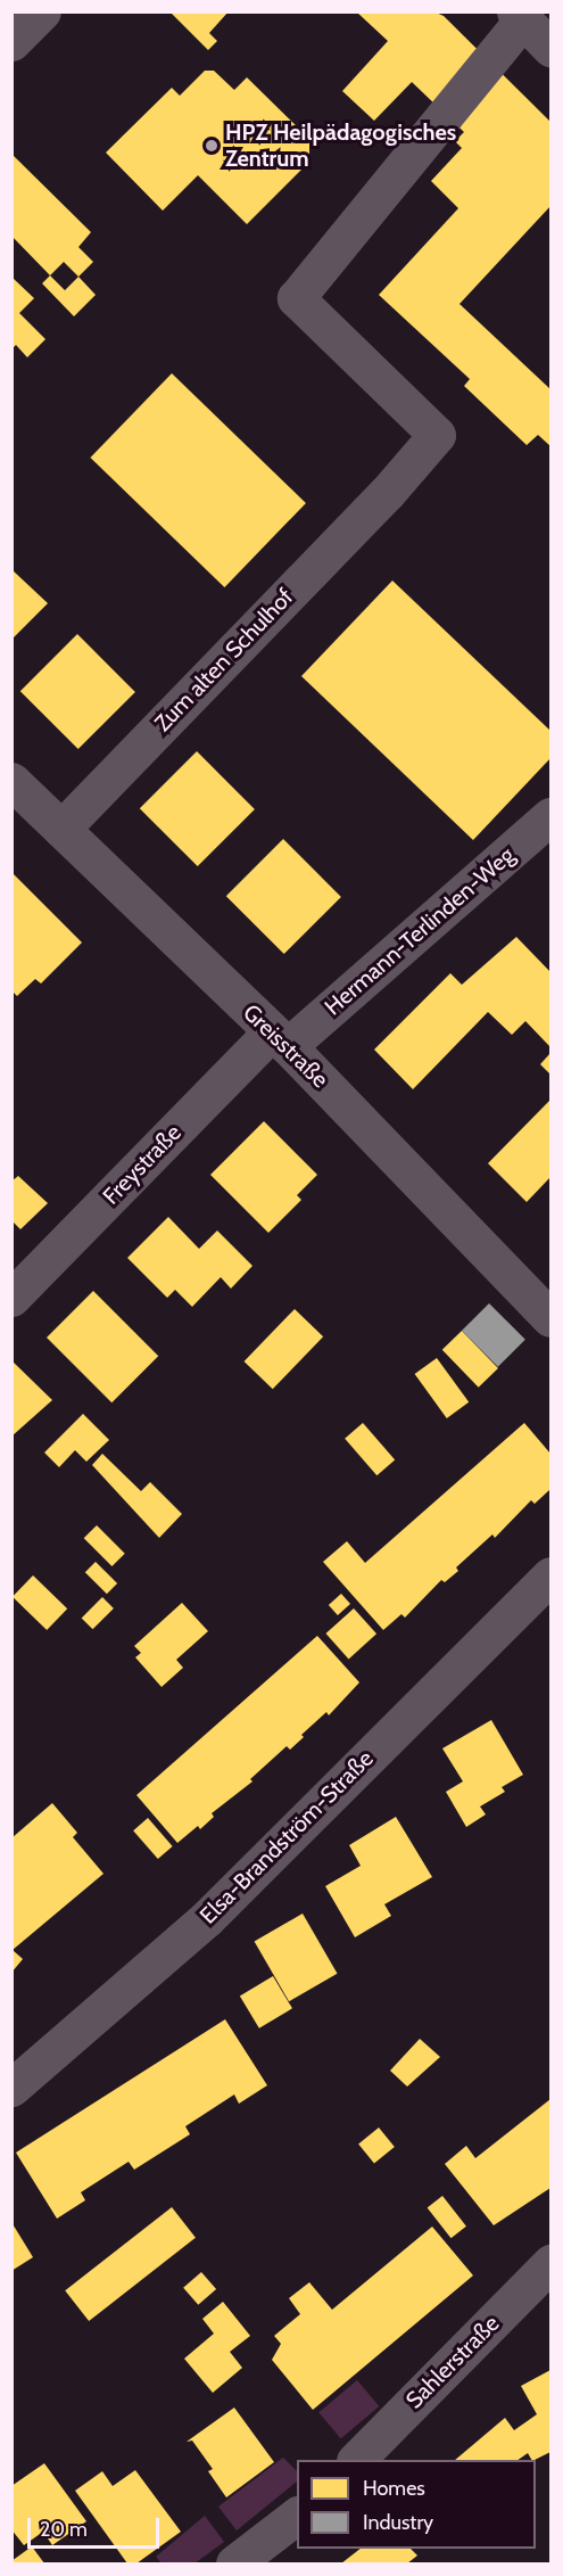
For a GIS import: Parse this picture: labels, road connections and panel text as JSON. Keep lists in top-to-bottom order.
{
  "streets": {
    "street": [
      "Zum alten Schulhof",
      "Hermann-Terlinden-Weg",
      "Greisstraße",
      "Freystraße",
      "Elsa-Brandström-Straße",
      "Sahlerstraße"
    ]
  },
  "crossings": [
    ["Zum alten Schulhof", "Greisstraße"],
    ["Hermann-Terlinden-Weg", "Greisstraße"],
    ["Hermann-Terlinden-Weg", "Freystraße"],
    ["Greisstraße", "Freystraße"]
  ],
  "places": ["HPZ Heilpädagogisches Zentrum"],
  "legend": ["Homes", "Industry"],
  "scale_bar": "20 m"
}
